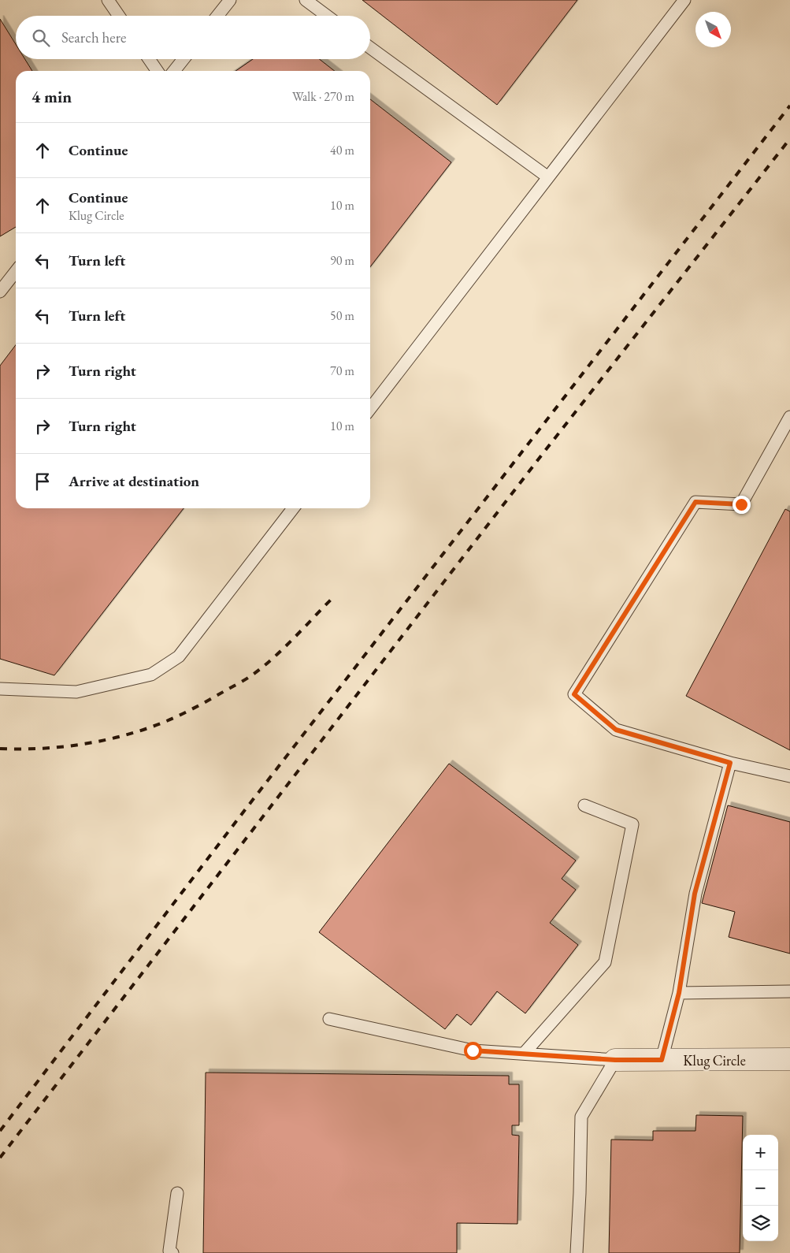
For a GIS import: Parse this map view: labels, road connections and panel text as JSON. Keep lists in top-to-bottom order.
{
  "streets": {
    "street": ["Klug Circle"]
  },
  "north": "bottom right",
  "page": {
    "search": "Search here",
    "heading": ["4 min", "Walk · 270 m"],
    "list": [
      ["Continue", "40 m"],
      ["Continue", "Klug Circle", "10 m"],
      ["Turn left", "90 m"],
      ["Turn left", "50 m"],
      ["Turn right", "70 m"],
      ["Turn right", "10 m"],
      "Arrive at destination"
    ],
    "map_buttons": ["+", "−"]
  }
}
